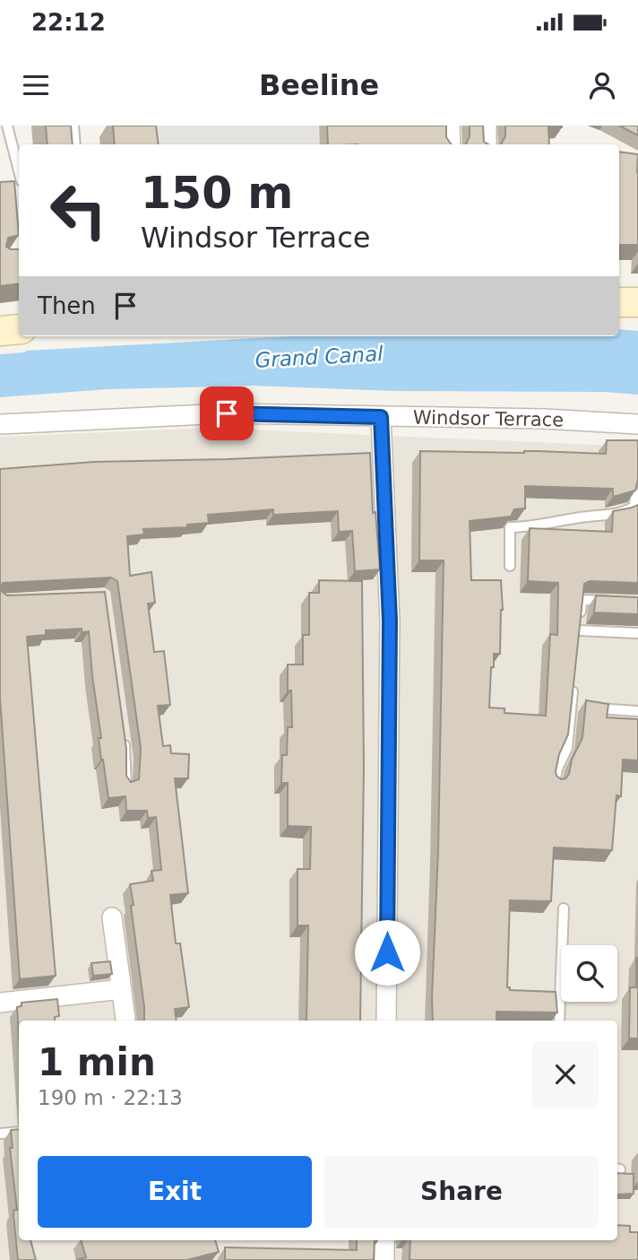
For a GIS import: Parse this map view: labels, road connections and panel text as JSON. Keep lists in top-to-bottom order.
{
  "streets": {
    "street": ["Windsor Terrace"]
  },
  "water": ["Grand Canal"],
  "page": {
    "status": "22:12",
    "header": "Beeline",
    "turn": ["150 m", "Windsor Terrace"],
    "then": "Then",
    "heading": ["1 min", "190 m · 22:13"],
    "buttons": ["Exit", "Share"]
  }
}
